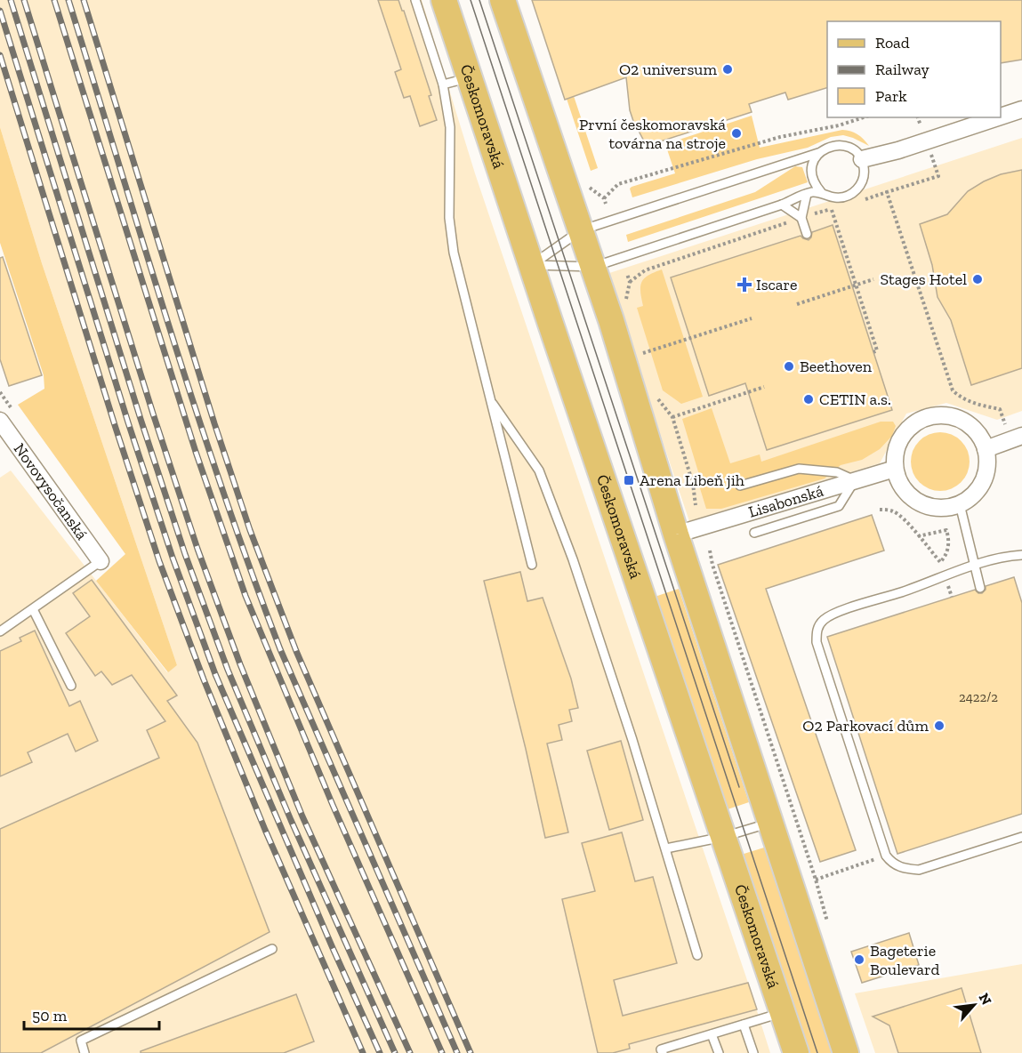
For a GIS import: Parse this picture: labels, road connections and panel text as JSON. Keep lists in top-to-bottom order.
{
  "streets": {
    "main road": ["Českomoravská"],
    "street": ["Novovysočanská", "Lisabonská"]
  },
  "places": {
    "other": [
      "O2 universum",
      "První českomoravská továrna na stroje",
      "Stages Hotel",
      "Beethoven",
      "CETIN a.s.",
      "O2 Parkovací dům",
      "Bageterie Boulevard"
    ],
    "health": ["Iscare"],
    "transit": ["Arena Libeň jih"]
  },
  "house_numbers": ["2422/2"],
  "legend": ["Road", "Railway", "Park"],
  "scale_bar": "50 m",
  "north": "top right"
}
